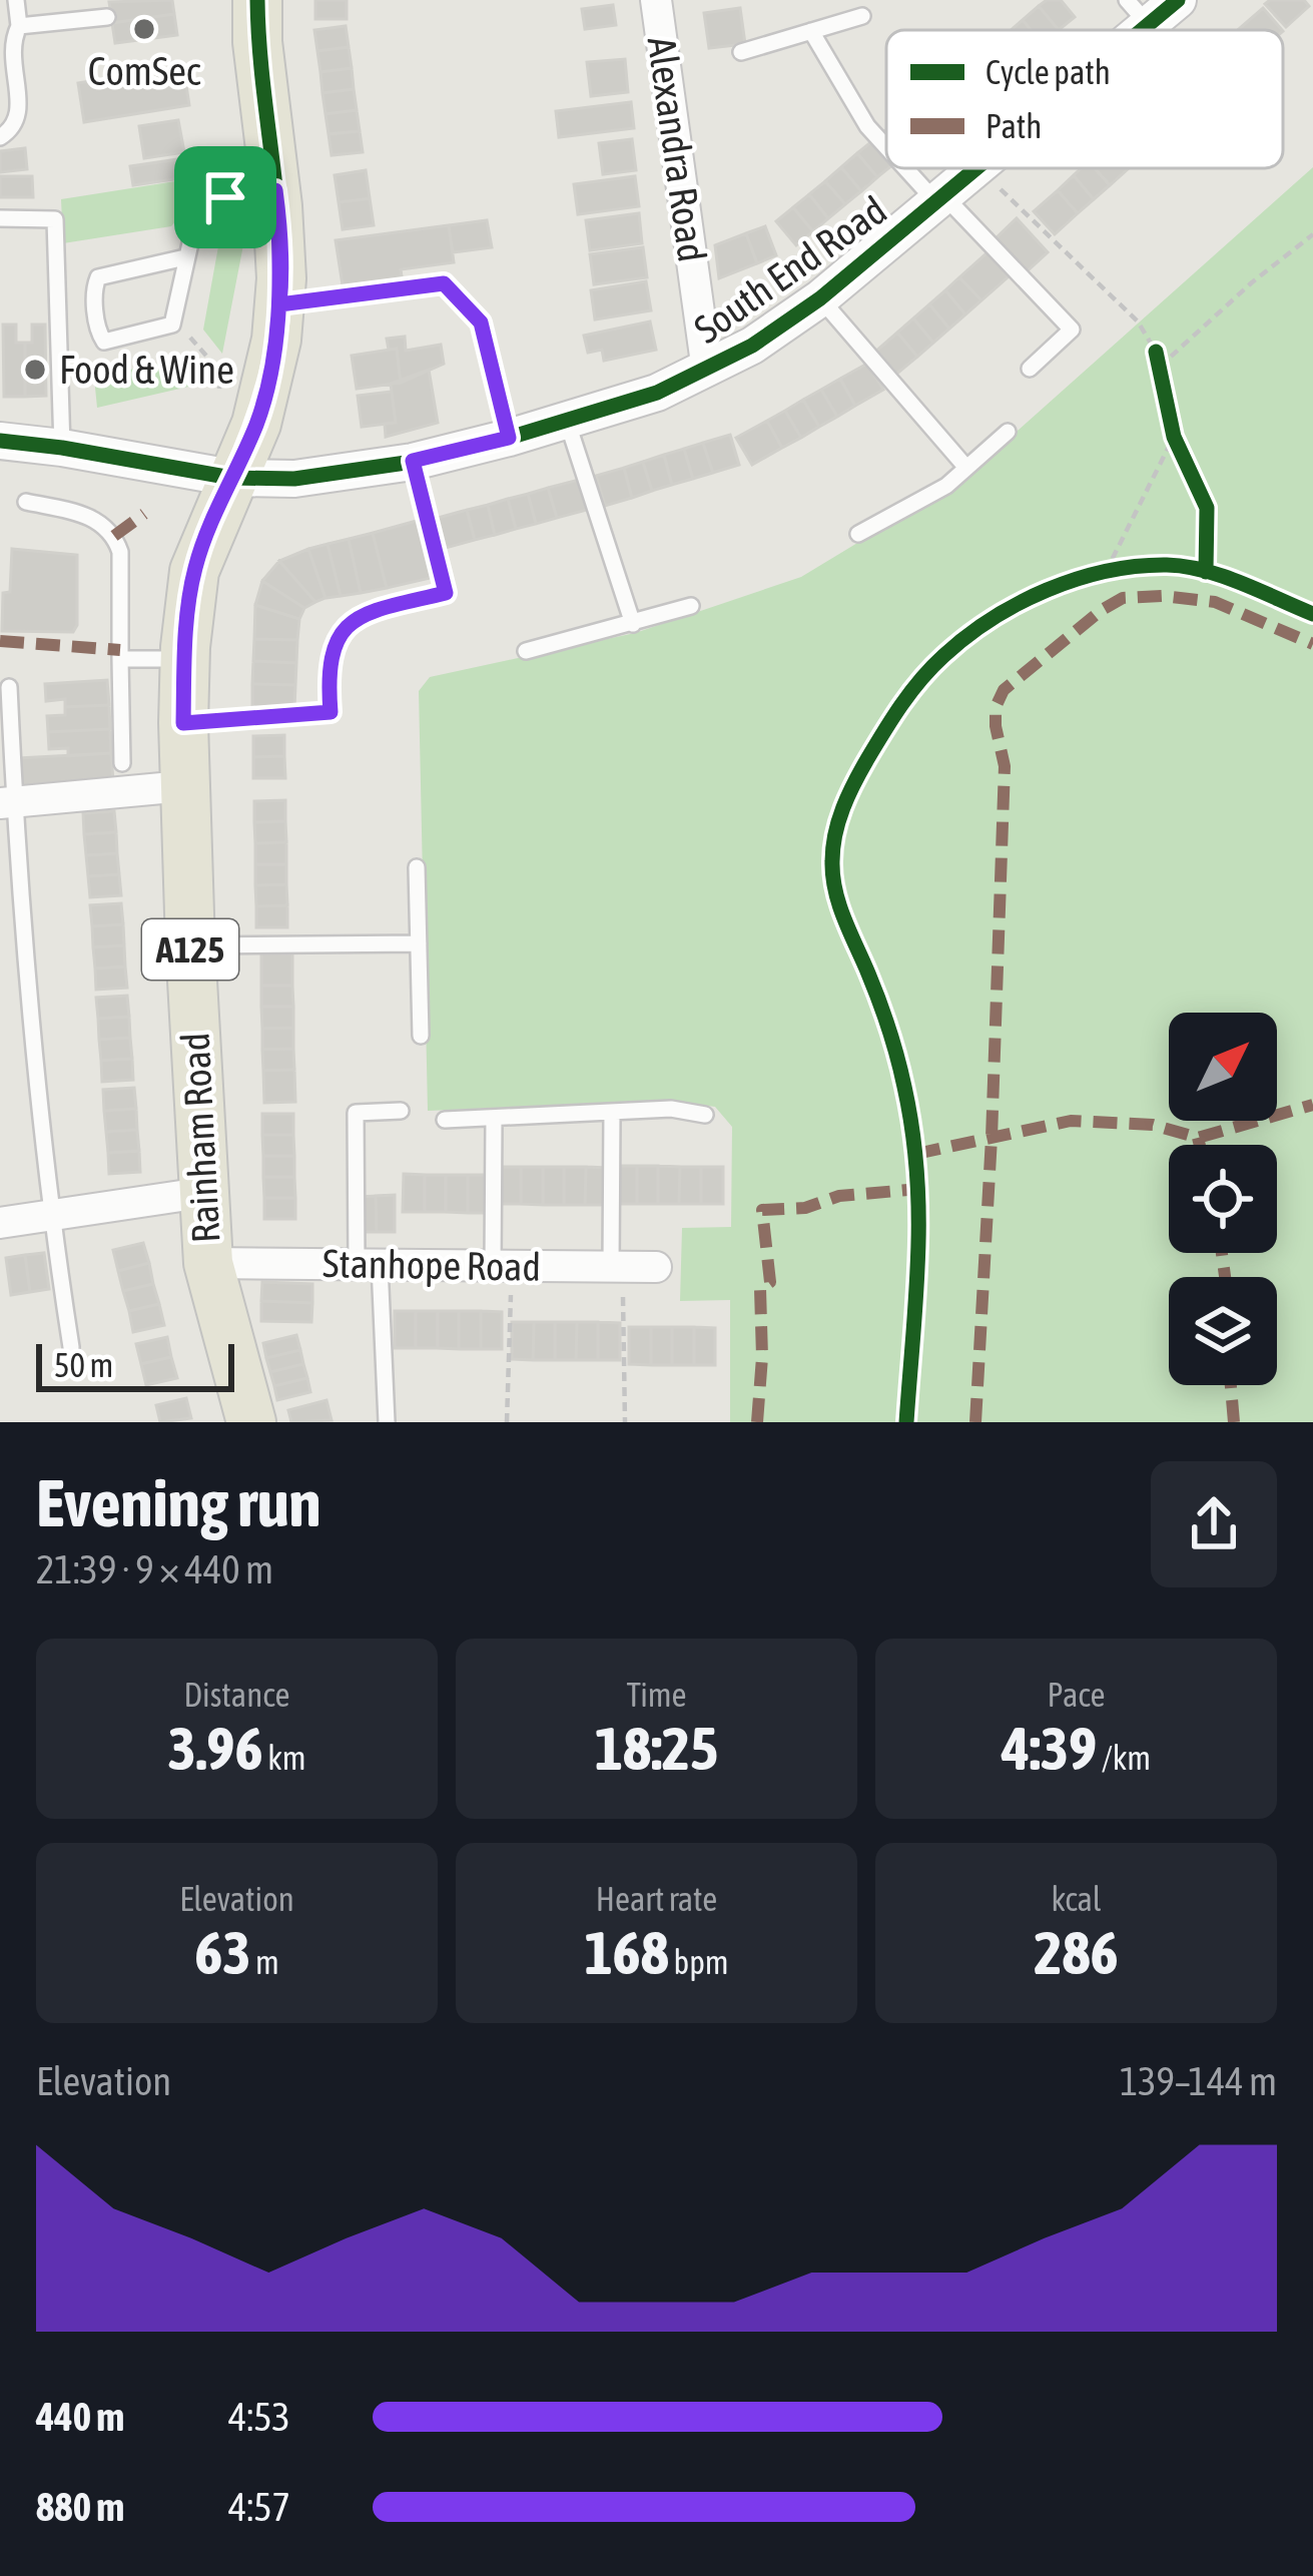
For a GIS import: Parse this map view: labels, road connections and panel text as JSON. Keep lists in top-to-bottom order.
{
  "streets": {
    "main road": ["A125", "Rainham Road"],
    "street": ["Alexandra Road", "South End Road", "Stanhope Road"]
  },
  "crossings": [
    ["Alexandra Road", "South End Road"],
    ["South End Road", "Rainham Road"],
    ["Rainham Road", "Stanhope Road"]
  ],
  "places": ["ComSec", "Food & Wine"],
  "legend": ["Cycle path", "Path"],
  "scale_bar": "50 m",
  "north": "top right",
  "page": {
    "scale": "50 m",
    "heading": ["Evening run", "21:39 · 9 × 440 m"],
    "stats": [
      ["Distance", "3.96 km"],
      ["Time", "18:25"],
      ["Pace", "4:39 /km"],
      ["Elevation", "63 m"],
      ["Heart rate", "168 bpm"],
      ["kcal", "286"]
    ],
    "chart": ["Elevation", "139–144 m"],
    "list": [
      {
        "name": "440 m",
        "note": "4:53"
      },
      {
        "name": "880 m",
        "note": "4:57"
      }
    ]
  }
}
